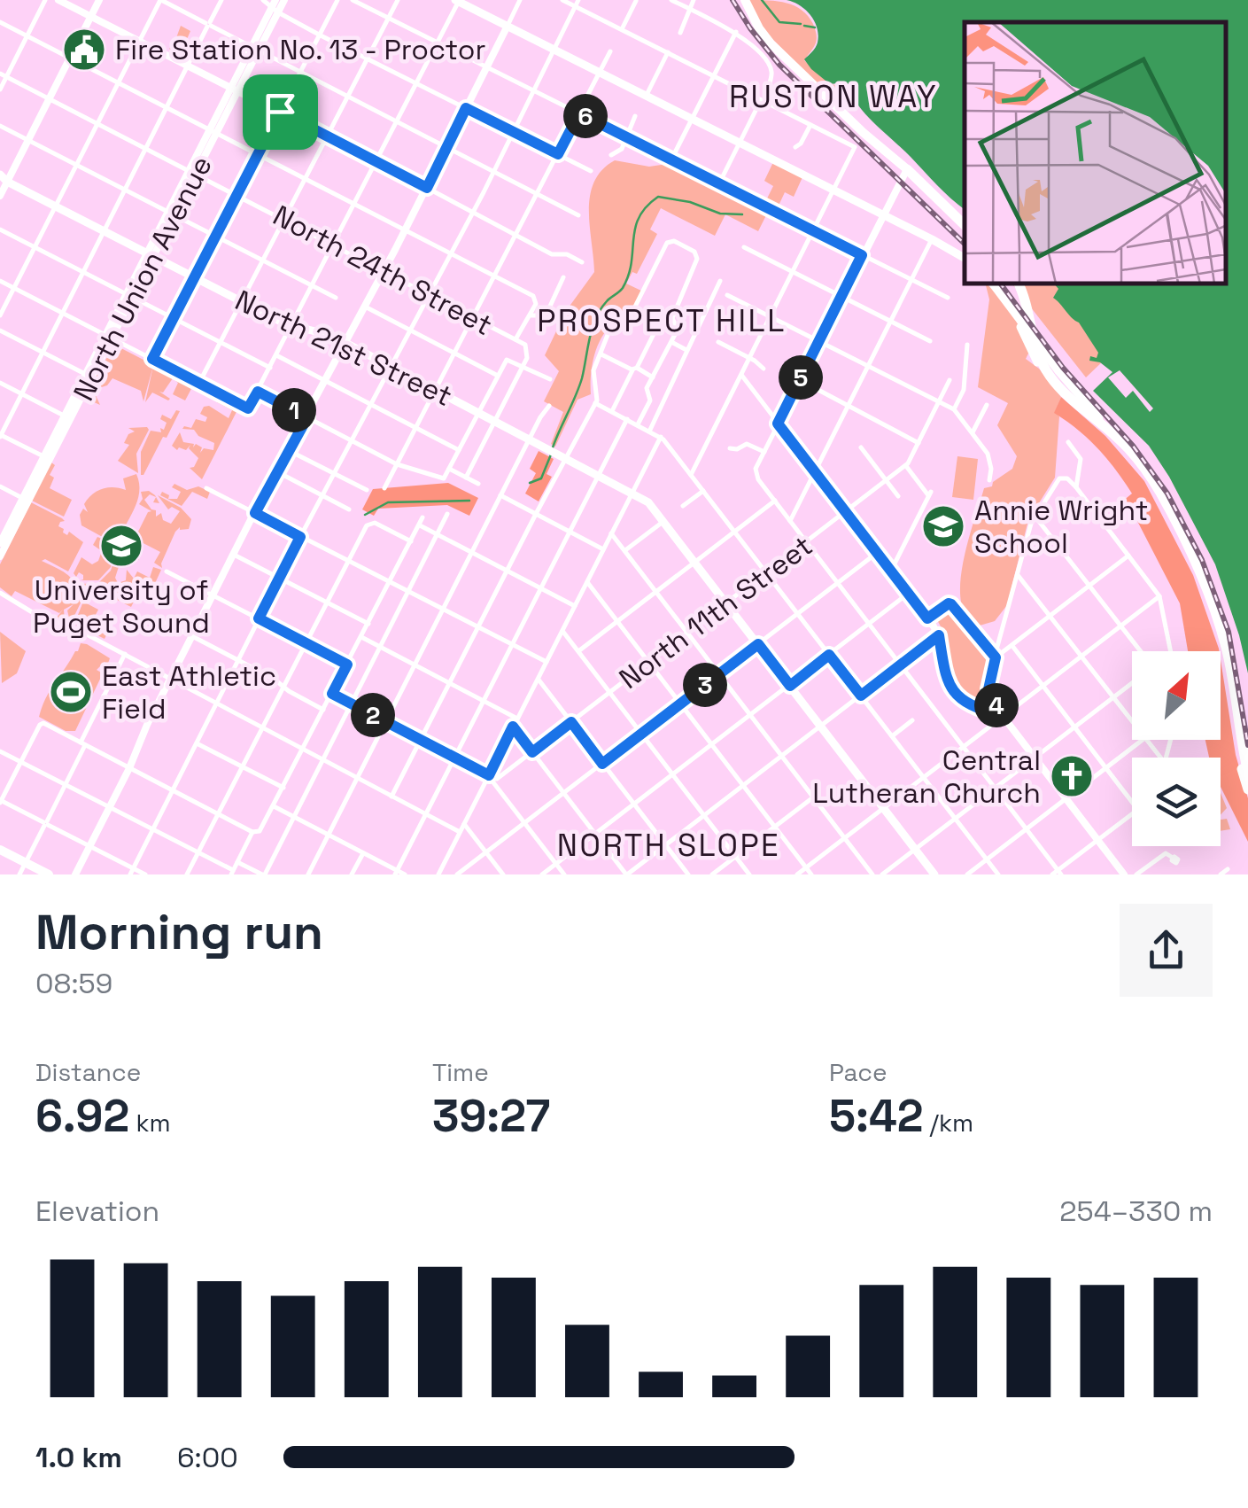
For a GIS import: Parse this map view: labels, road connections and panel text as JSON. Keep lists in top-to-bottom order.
{
  "streets": {
    "main road": ["North 21st Street"],
    "street": ["North 24th Street", "North Union Avenue", "North 11th Street"]
  },
  "crossings": [
    ["North 24th Street", "North Union Avenue"],
    ["North Union Avenue", "North 21st Street"],
    ["North 21st Street", "North 11th Street"]
  ],
  "districts": ["RUSTON WAY", "PROSPECT HILL", "NORTH SLOPE"],
  "places": {
    "public building": ["Fire Station No. 13 - Proctor"],
    "school or university": ["Annie Wright School", "University of Puget Sound"],
    "sports": ["East Athletic Field"],
    "church": ["Central Lutheran Church"]
  },
  "north": "top right",
  "page": {
    "pins": [
      "6",
      "5",
      "1",
      "3",
      "4",
      "2"
    ],
    "heading": ["Morning run", "08:59"],
    "stats": [
      ["Distance", "6.92 km"],
      ["Time", "39:27"],
      ["Pace", "5:42 /km"]
    ],
    "chart": ["Elevation", "254–330 m"],
    "list": [
      {
        "name": "1.0 km",
        "note": "6:00"
      }
    ]
  }
}
